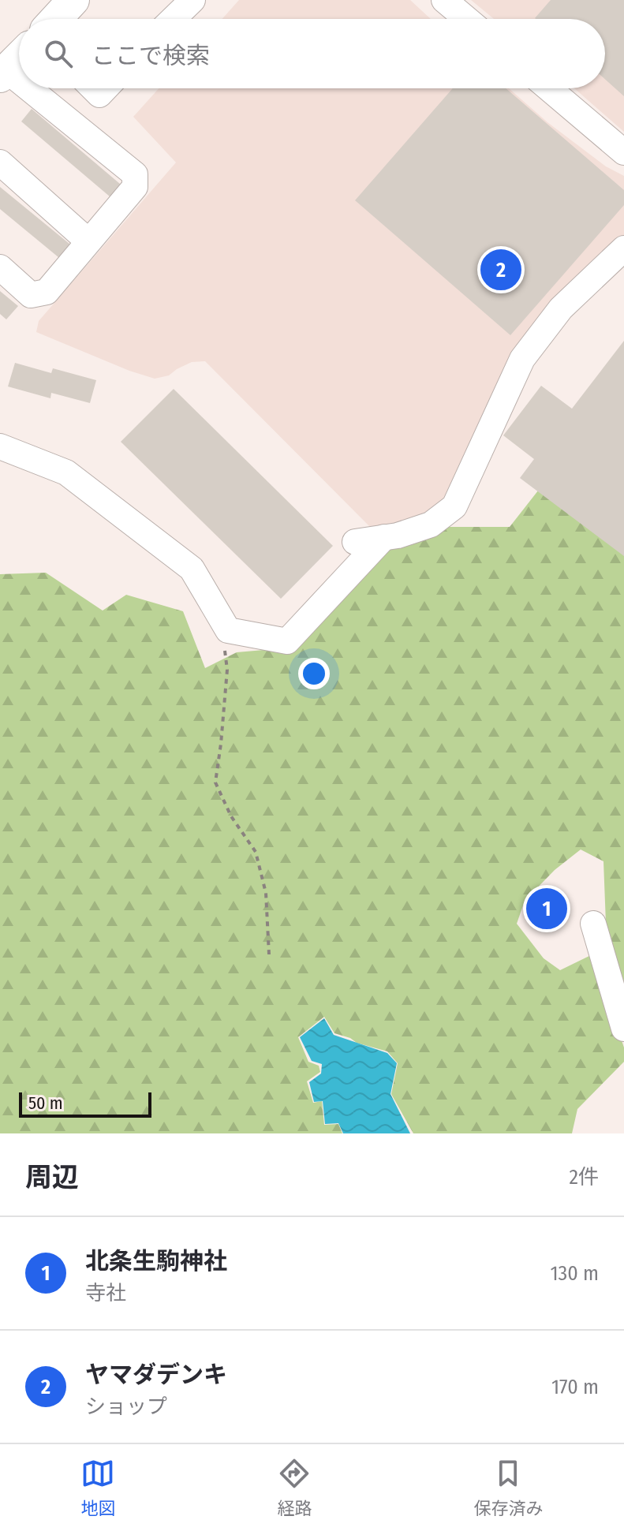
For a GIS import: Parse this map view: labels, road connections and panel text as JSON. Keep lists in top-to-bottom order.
{
  "scale_bar": "50 m",
  "page": {
    "search": "ここで検索",
    "pins": ["2", "1"],
    "scale": "50 m",
    "heading": ["周辺", "2件"],
    "list": [
      {
        "mark": "1",
        "name": "北条生駒神社",
        "note": "寺社",
        "value": "130 m"
      },
      {
        "mark": "2",
        "name": "ヤマダデンキ",
        "note": "ショップ",
        "value": "170 m"
      }
    ],
    "nav": ["地図", "経路", "保存済み"]
  }
}
